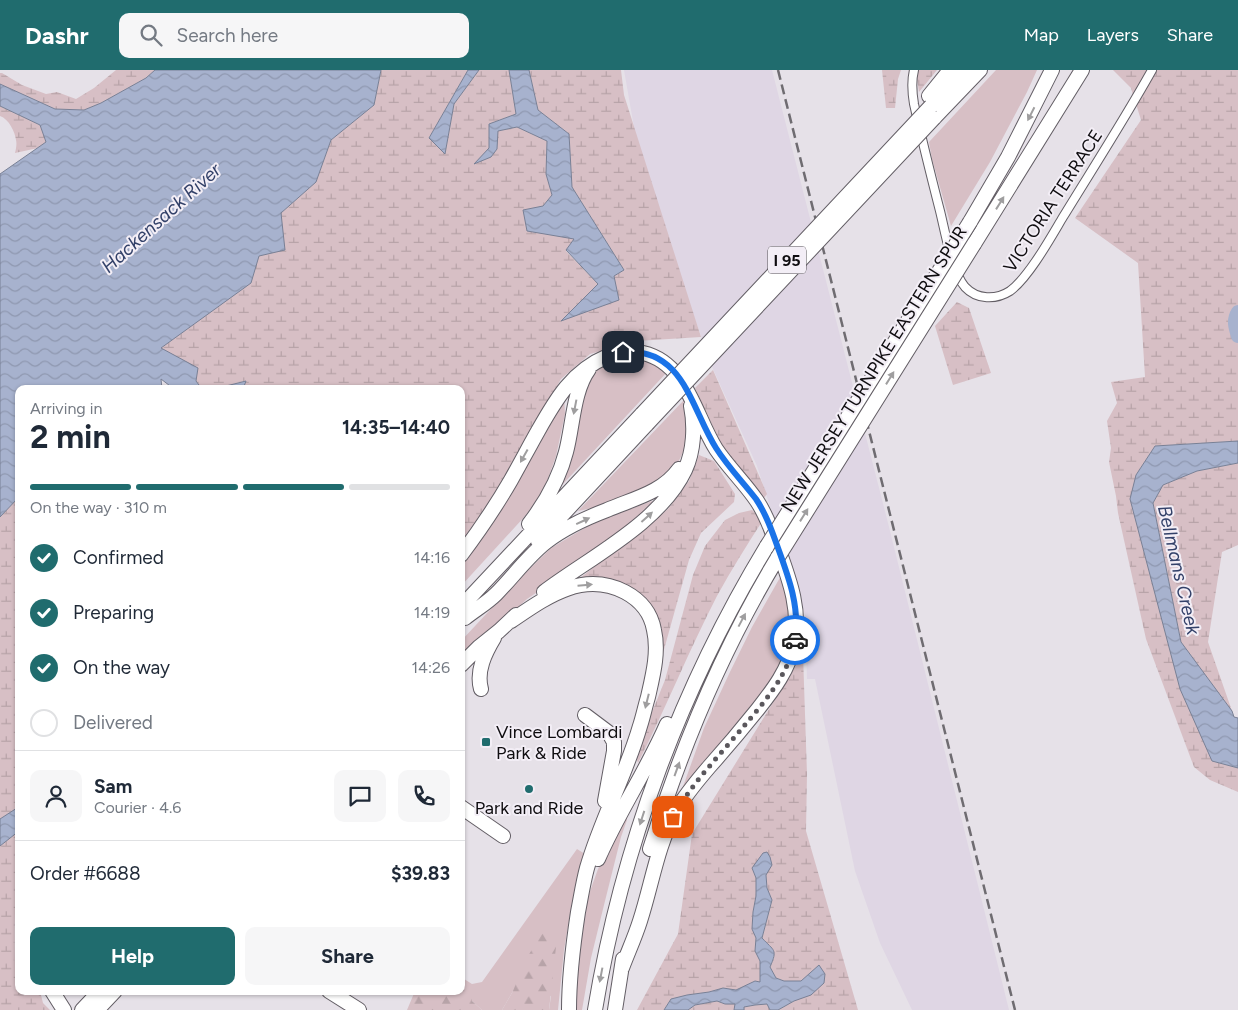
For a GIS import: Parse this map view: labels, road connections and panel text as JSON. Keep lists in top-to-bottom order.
{
  "streets": {
    "highway": ["I 95", "NEW JERSEY TURNPIKE EASTERN SPUR"],
    "street": ["VICTORIA TERRACE"]
  },
  "water": ["Hackensack River", "Bellmans Creek"],
  "places": {
    "transit": ["Vince Lombardi Park & Ride"],
    "other": ["Park and Ride"]
  },
  "page": {
    "header": "Dashr",
    "search": "Search here",
    "nav": ["Map", "Layers", "Share"],
    "heading": ["2 min", "Arriving in", "14:35–14:40"],
    "panel": [
      "Sam",
      "Courier · 4.6",
      "Order #6688",
      "$39.83"
    ],
    "bar": "On the way · 310 m",
    "list": [
      ["Confirmed", "14:16"],
      ["Preparing", "14:19"],
      ["On the way", "14:26"],
      "Delivered"
    ],
    "buttons": ["Help", "Share"]
  }
}
